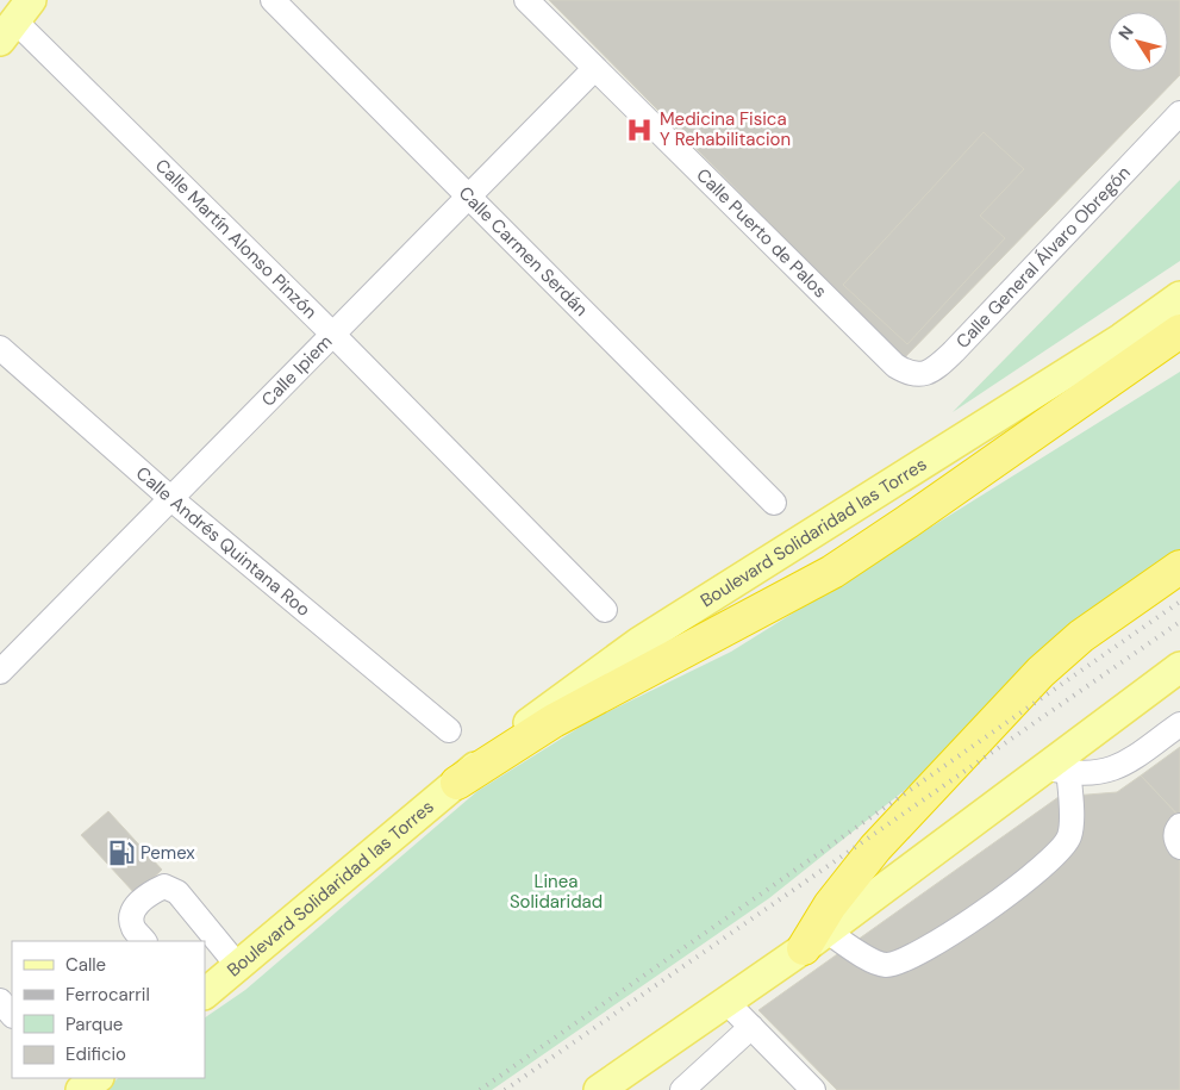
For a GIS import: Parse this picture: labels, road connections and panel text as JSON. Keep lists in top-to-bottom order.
{
  "streets": {
    "highway": ["Boulevard Solidaridad las Torres"],
    "street": [
      "Calle Puerto de Palos",
      "Calle Martín Alonso Pinzón",
      "Calle Carmen Serdán",
      "Calle General Álvaro Obregón",
      "Calle Ipiem",
      "Calle Andrés Quintana Roo"
    ]
  },
  "crossings": [
    ["Calle Puerto de Palos", "Calle General Álvaro Obregón"],
    ["Calle Puerto de Palos", "Calle Ipiem"],
    ["Calle Martín Alonso Pinzón", "Calle Ipiem"],
    ["Calle Carmen Serdán", "Calle Ipiem"],
    ["Calle Ipiem", "Calle Andrés Quintana Roo"]
  ],
  "parks": ["Linea Solidaridad"],
  "places": {
    "hospital": ["Medicina Fisica Y Rehabilitacion"],
    "fuel station": ["Pemex"]
  },
  "legend": [
    "Calle",
    "Ferrocarril",
    "Parque",
    "Edificio"
  ],
  "north": "top left"
}
